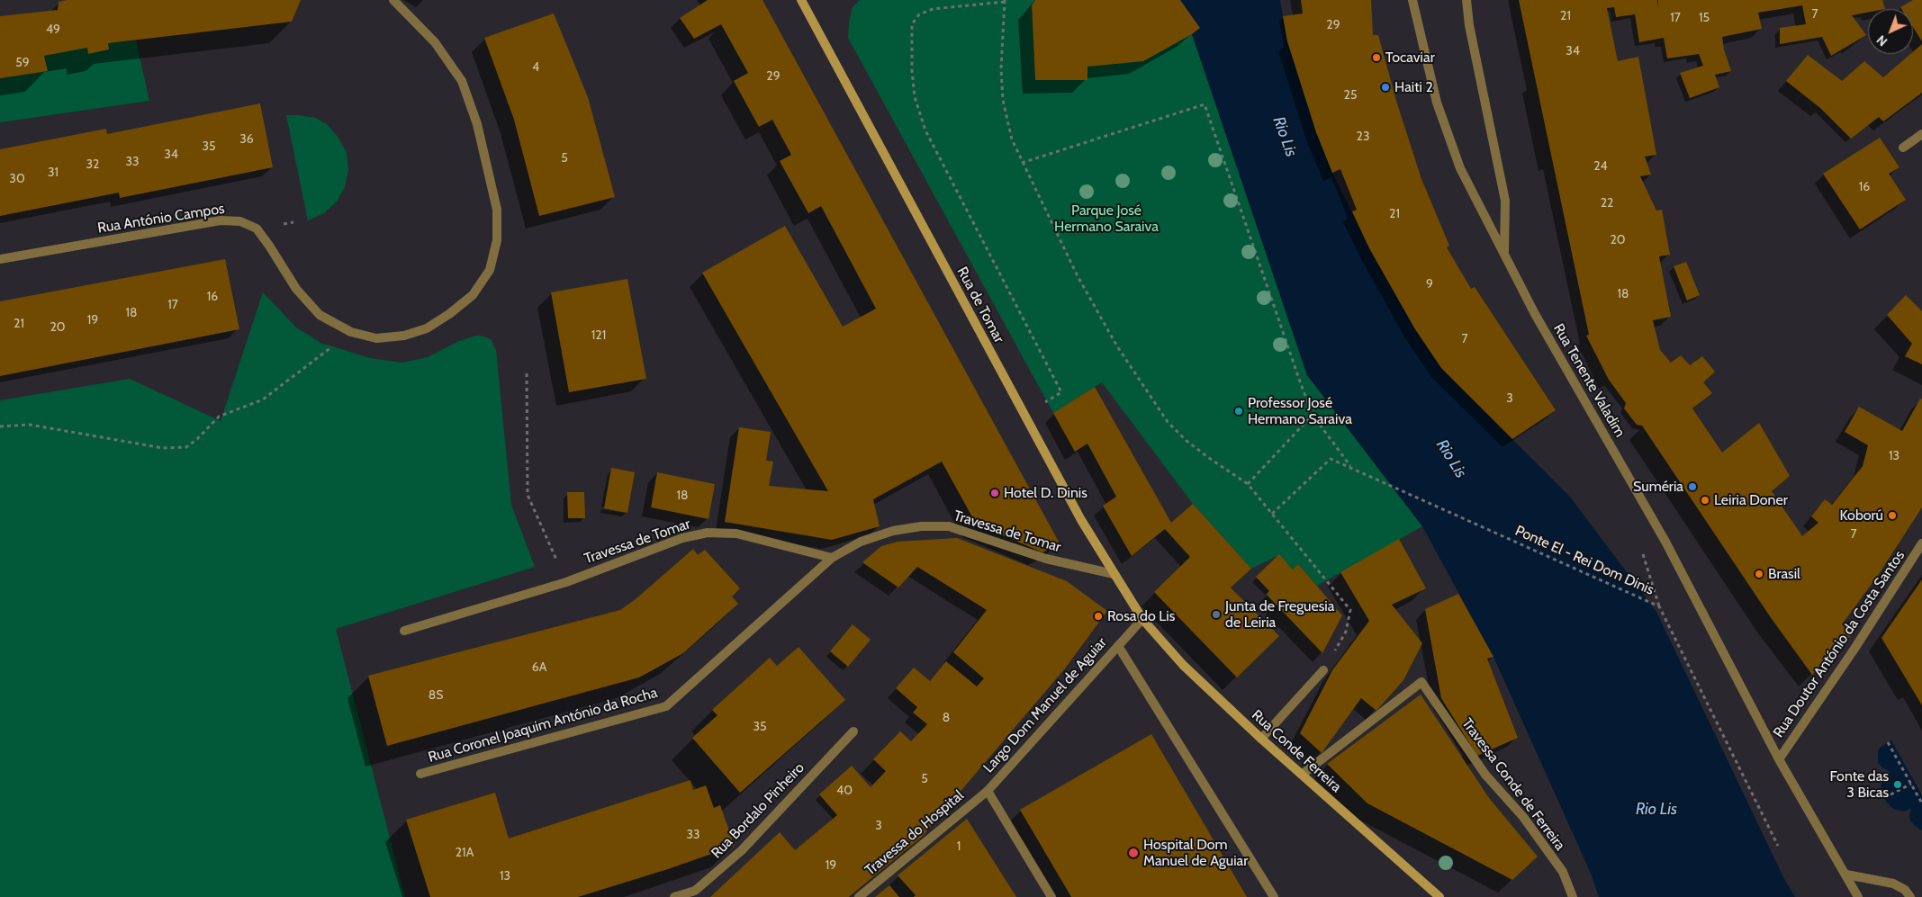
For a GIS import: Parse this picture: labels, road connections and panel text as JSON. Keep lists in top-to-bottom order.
{
  "streets": {
    "main road": ["Rua de Tomar", "Rua Conde Ferreira"],
    "street": [
      "Rua António Campos",
      "Rua Tenente Valadim",
      "Travessa de Tomar",
      "Rua Doutor António da Costa Santos",
      "Largo Dom Manuel de Aguiar",
      "Rua Coronel Joaquim António da Rocha",
      "Travessa Conde de Ferreira",
      "Rua Bordalo Pinheiro",
      "Travessa do Hospital"
    ],
    "path": ["Ponte El - Rei Dom Dinis"]
  },
  "crossings": [
    ["Rua de Tomar", "Travessa de Tomar"],
    ["Rua de Tomar", "Largo Dom Manuel de Aguiar"],
    ["Rua de Tomar", "Rua Conde Ferreira"],
    ["Rua Tenente Valadim", "Rua Doutor António da Costa Santos"],
    ["Travessa de Tomar", "Rua Coronel Joaquim António da Rocha"],
    ["Largo Dom Manuel de Aguiar", "Rua Conde Ferreira"],
    ["Largo Dom Manuel de Aguiar", "Travessa do Hospital"],
    ["Rua Conde Ferreira", "Travessa Conde de Ferreira"]
  ],
  "water": ["Rio Lis"],
  "parks": ["Parque José Hermano Saraiva"],
  "places": [
    "Tocaviar",
    "Haiti 2",
    "Professor José Hermano Saraiva",
    "Suméria",
    "Hotel D. Dinis",
    "Leiria Doner",
    "Koború",
    "Brasil",
    "Junta de Freguesia de Leiria",
    "Rosa do Lis",
    "Fonte das 3 Bicas",
    "Hospital Dom Manuel de Aguiar"
  ],
  "house_numbers": [
    "7",
    "21",
    "17",
    "15",
    "29",
    "49",
    "34",
    "59",
    "4",
    "29",
    "25",
    "23",
    "36",
    "35",
    "34",
    "5",
    "33",
    "32",
    "24",
    "31",
    "30",
    "16",
    "22",
    "21",
    "20",
    "9",
    "18",
    "16",
    "17",
    "18",
    "19",
    "21",
    "20",
    "121",
    "7",
    "3",
    "13",
    "18",
    "7",
    "6A",
    "8S",
    "8",
    "35",
    "5",
    "40",
    "3",
    "33",
    "1",
    "21A",
    "19",
    "13"
  ],
  "north": "bottom left"
}
